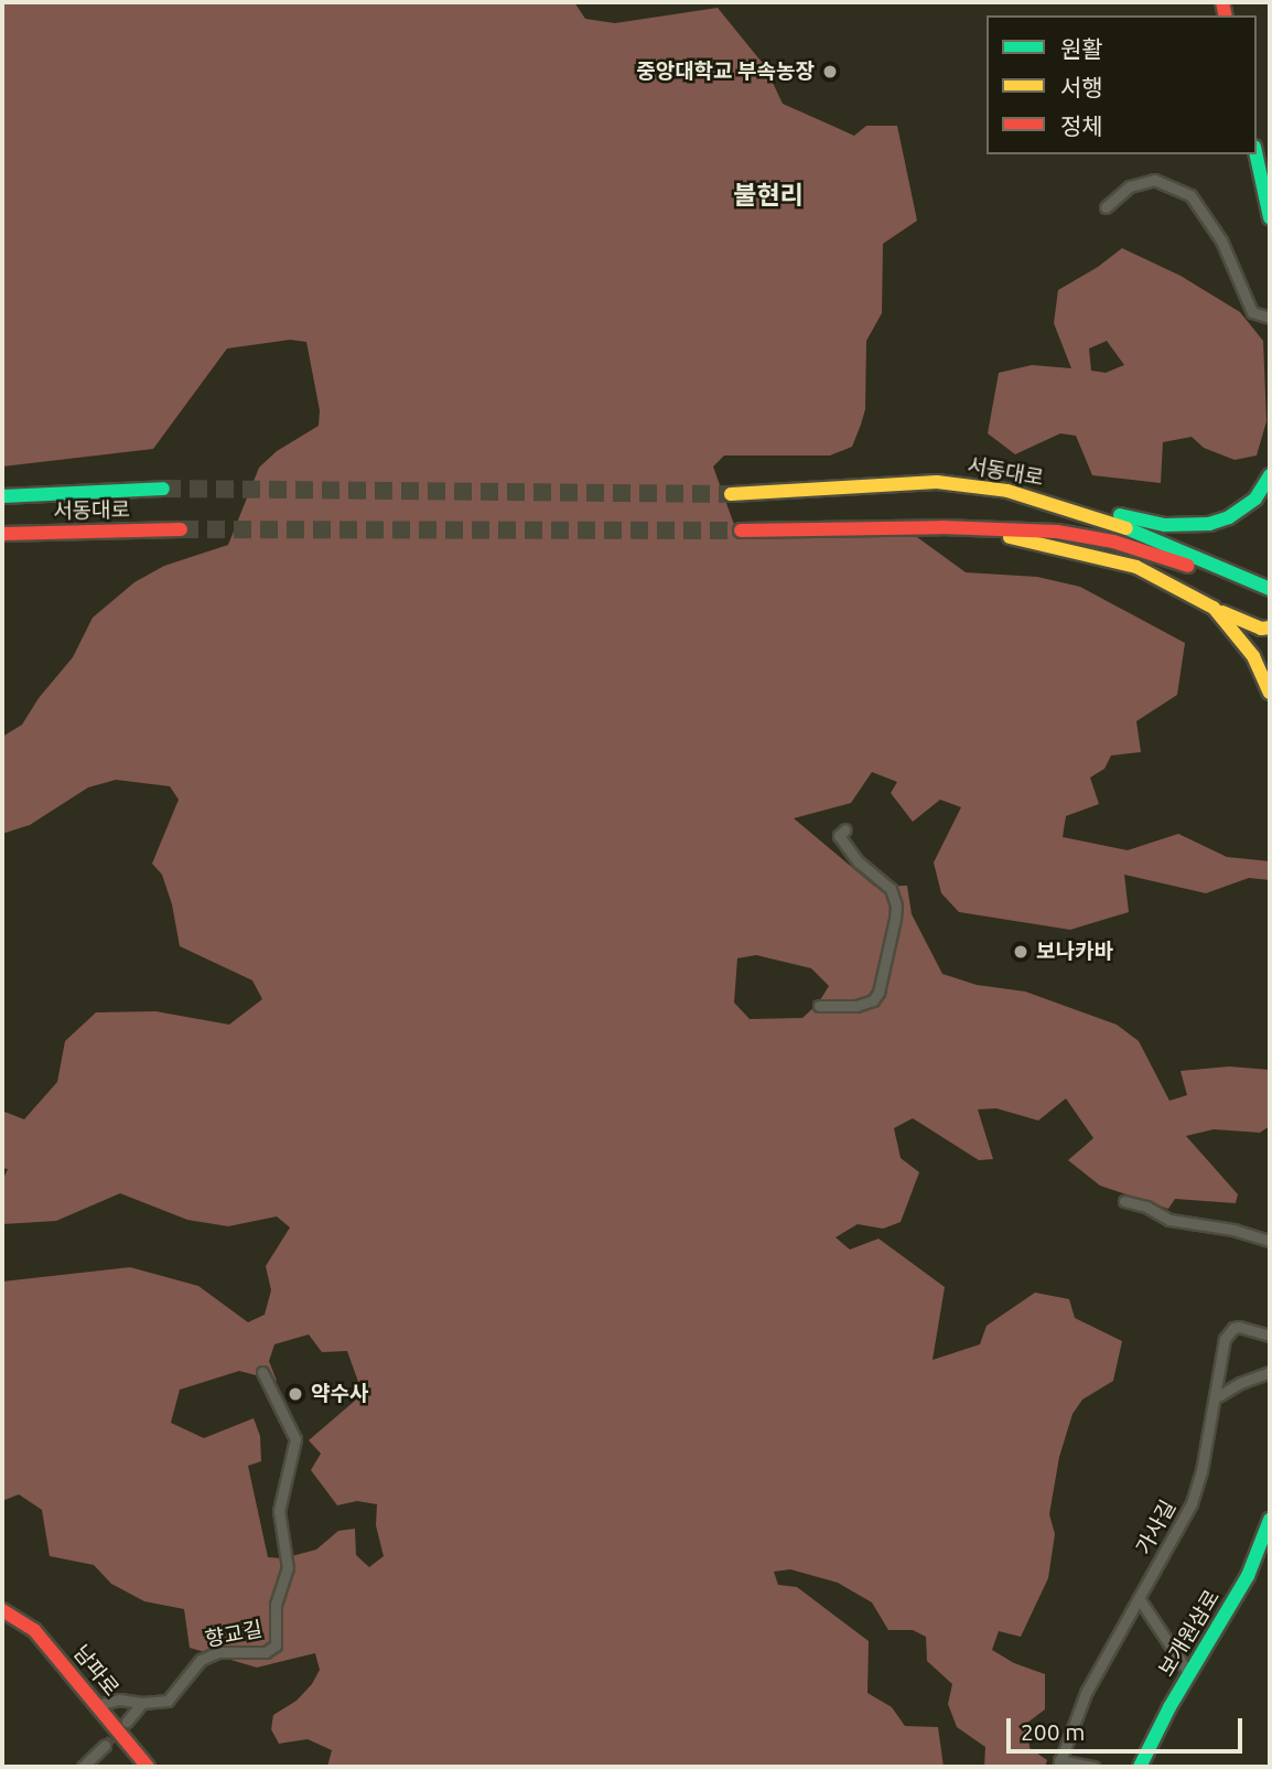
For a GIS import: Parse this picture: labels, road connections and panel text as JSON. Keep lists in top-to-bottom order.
{
  "streets": {
    "main road": ["서동대로", "보개원삼로", "남파로"],
    "street": ["가사길", "향교길"]
  },
  "districts": ["불현리"],
  "places": ["중앙대학교 부속농장", "보나카바", "약수사"],
  "legend": ["원활", "서행", "정체"],
  "scale_bar": "200 m"
}
